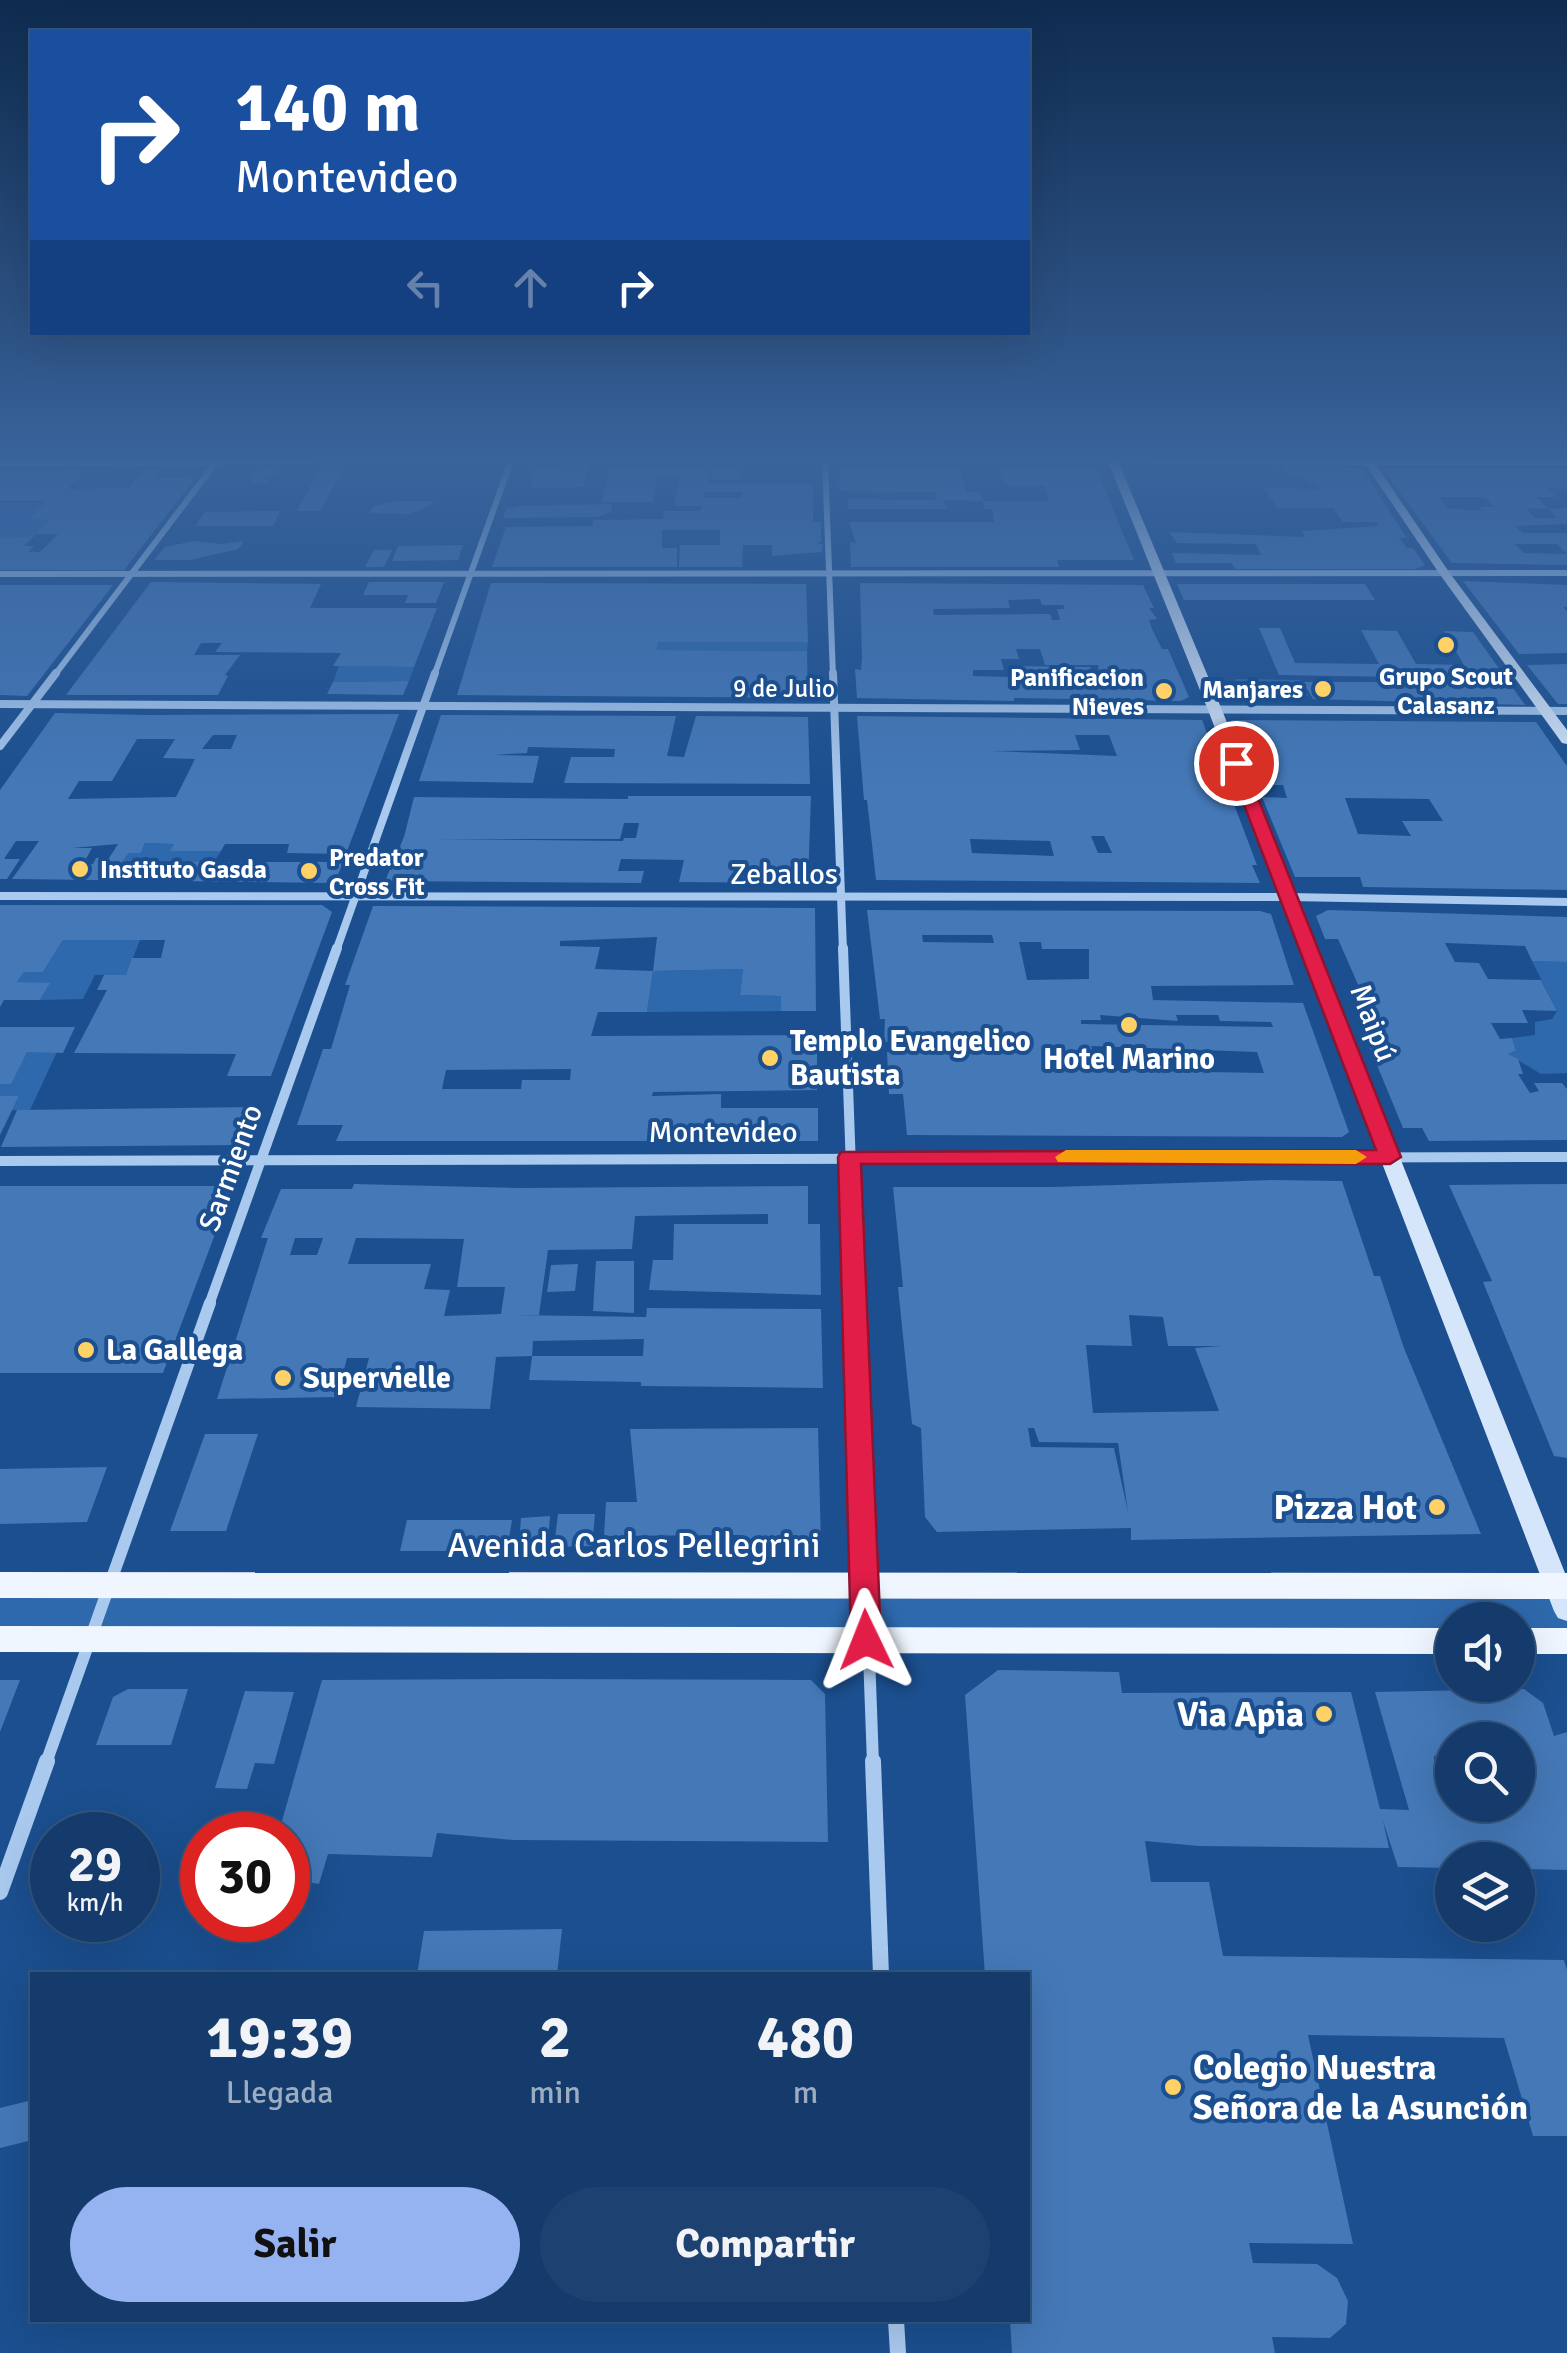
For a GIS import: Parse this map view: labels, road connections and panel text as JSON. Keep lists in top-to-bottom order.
{
  "streets": {
    "main road": ["Maipú", "Avenida Carlos Pellegrini"],
    "street": [
      "9 de Julio",
      "Zeballos",
      "Montevideo",
      "Sarmiento"
    ]
  },
  "crossings": [
    ["9 de Julio", "Maipú"],
    ["9 de Julio", "Sarmiento"],
    ["Zeballos", "Maipú"],
    ["Zeballos", "Sarmiento"],
    ["Maipú", "Montevideo"],
    ["Maipú", "Avenida Carlos Pellegrini"],
    ["Montevideo", "Sarmiento"],
    ["Sarmiento", "Avenida Carlos Pellegrini"]
  ],
  "places": [
    "Grupo Scout Calasanz",
    "Manjares",
    "Panificacion Nieves",
    "Instituto Gasda",
    "Predator Cross Fit",
    "Hotel Marino",
    "Templo Evangelico Bautista",
    "La Gallega",
    "Supervielle",
    "Pizza Hot",
    "Via Apia",
    "Colegio Nuestra Señora de la Asunción"
  ],
  "page": {
    "turn": ["140 m", "Montevideo"],
    "speed": "29 km/h",
    "limit": "30",
    "eta": [
      "19:39",
      "Llegada",
      "2",
      "min",
      "480",
      "m"
    ],
    "buttons": ["Salir", "Compartir"]
  }
}
